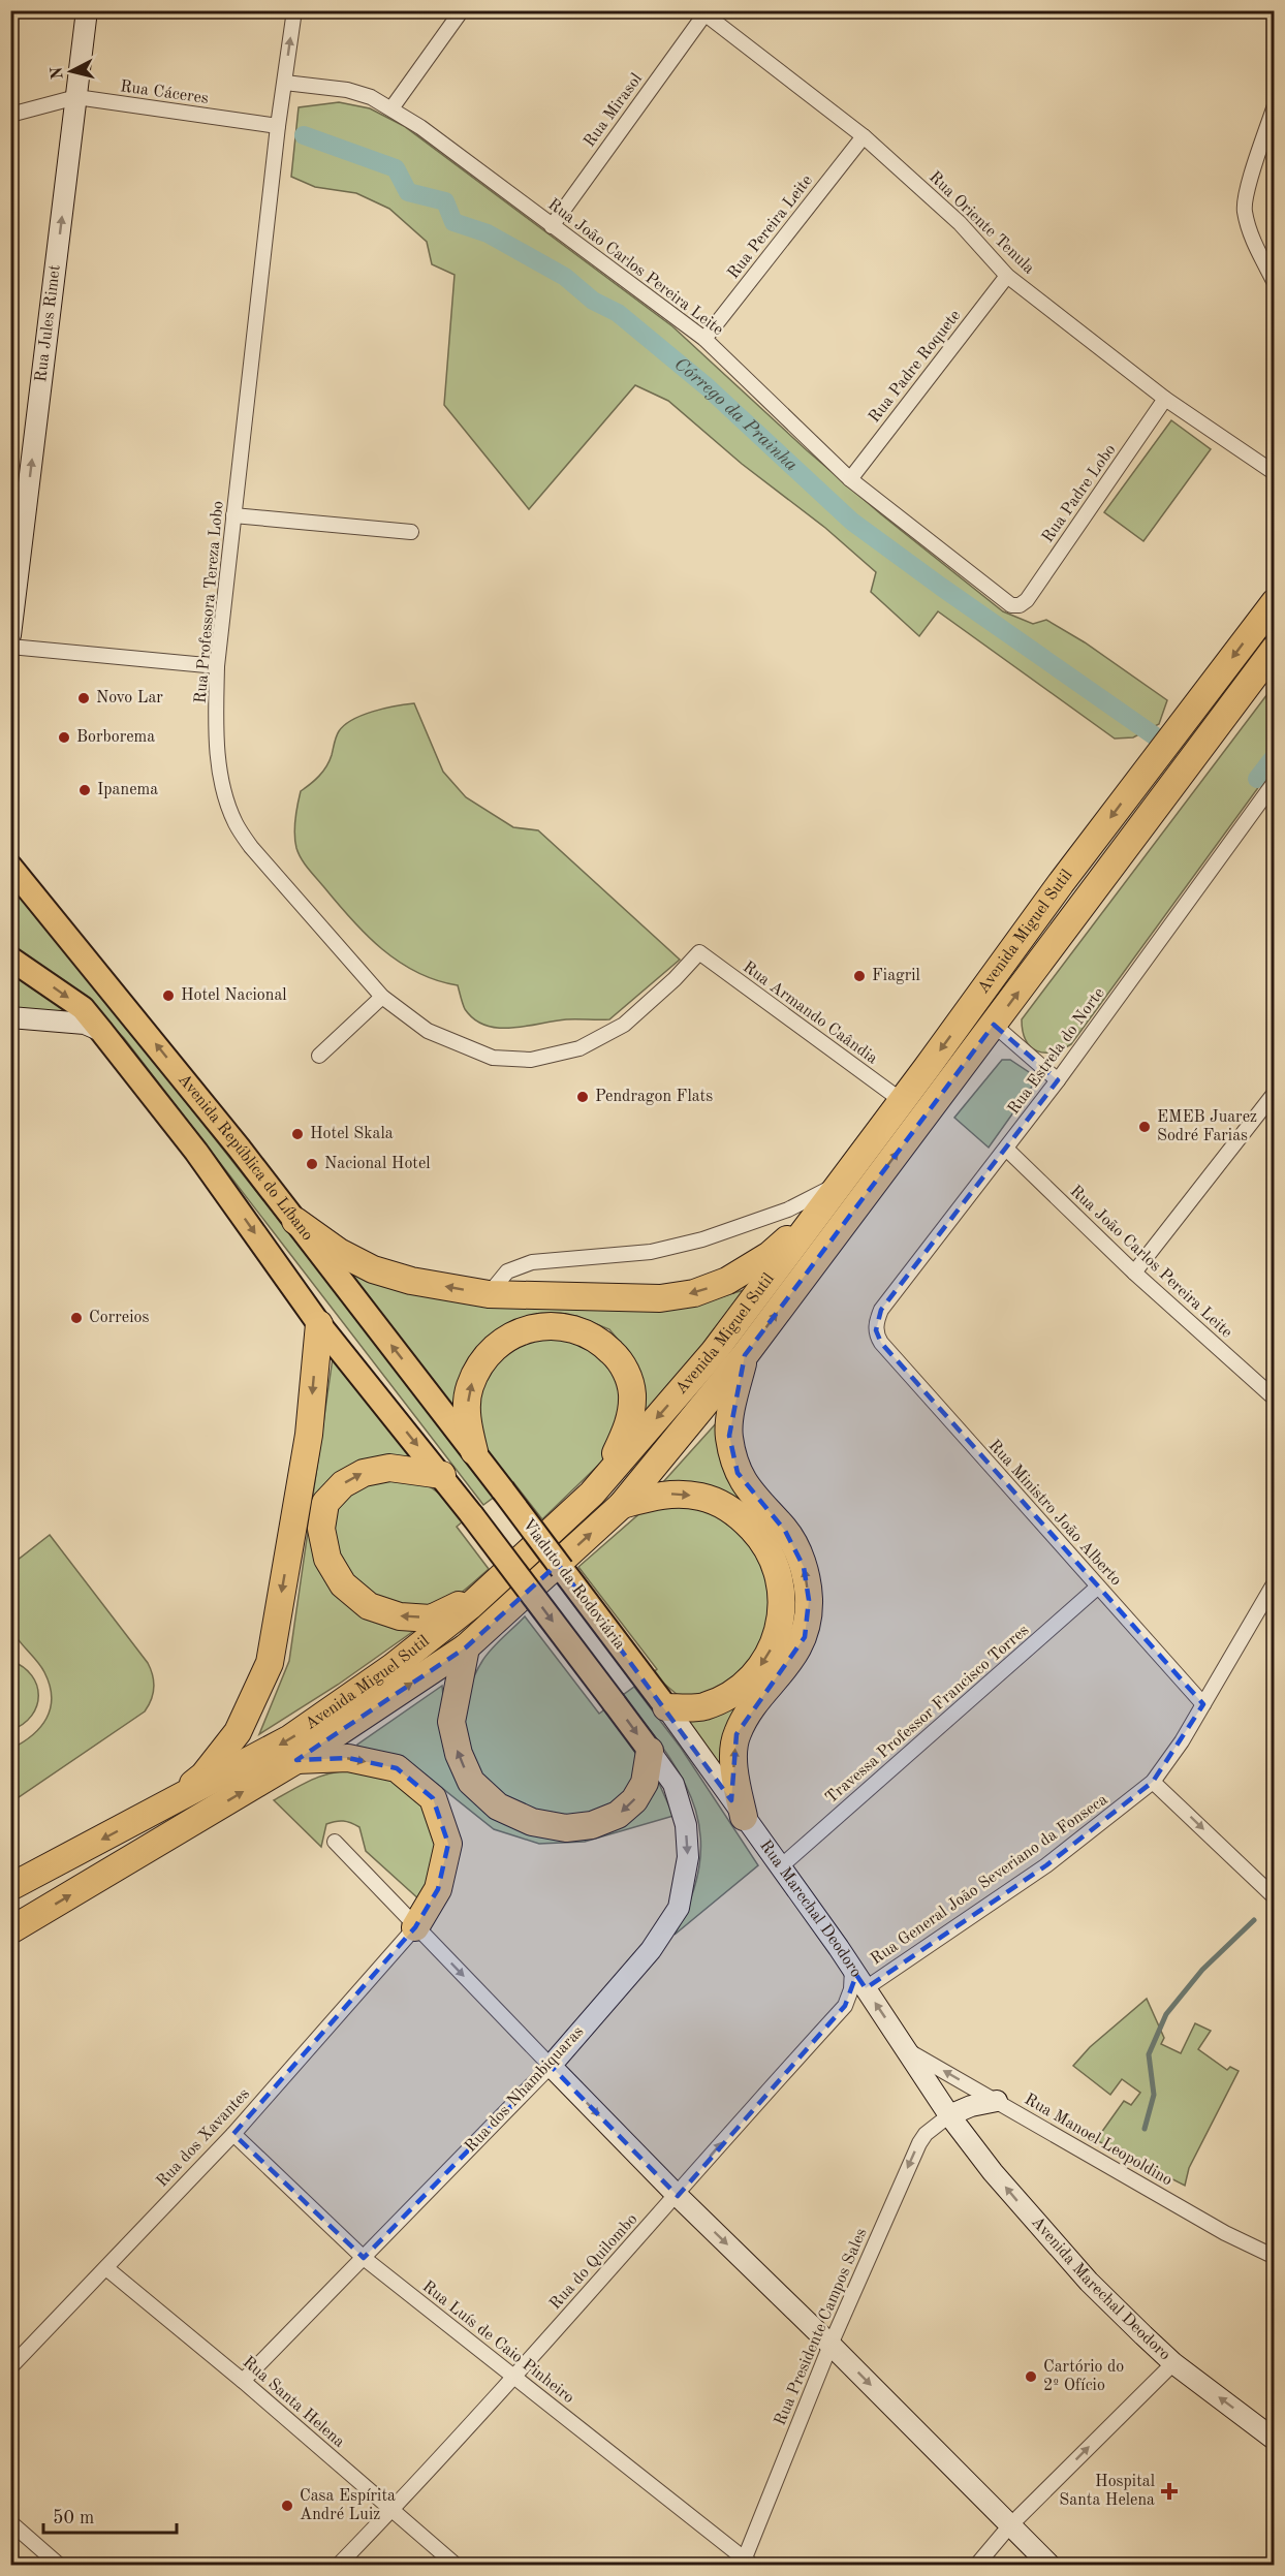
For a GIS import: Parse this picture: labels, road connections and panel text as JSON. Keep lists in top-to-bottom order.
{
  "streets": {
    "highway": ["Avenida Miguel Sutil"],
    "main road": [
      "Rua Jules Rimet",
      "Avenida República do Líbano",
      "Viaduto da Rodoviária",
      "Rua Marechal Deodoro",
      "Rua dos Nhambiquaras",
      "Avenida Marechal Deodoro"
    ],
    "street": [
      "Rua Cáceres",
      "Rua Mirasol",
      "Rua Oriente Tenula",
      "Rua Pereira Leite",
      "Rua João Carlos Pereira Leite",
      "Rua Padre Roquete",
      "Rua Padre Lobo",
      "Rua Professora Tereza Lobo",
      "Rua Armando Caândia",
      "Rua Estrela do Norte",
      "Rua Ministro João Alberto",
      "Travessa Professor Francisco Torres",
      "Rua General João Severiano da Fonseca",
      "Rua dos Xavantes",
      "Rua Manoel Leopoldino",
      "Rua do Quilombo",
      "Rua Presidente Campos Sales",
      "Rua Luís de Caio Pinheiro",
      "Rua Santa Helena"
    ]
  },
  "crossings": [
    ["Rua Cáceres", "Rua Jules Rimet"],
    ["Rua Cáceres", "Rua Professora Tereza Lobo"],
    ["Rua Mirasol", "Rua Oriente Tenula"],
    ["Rua Mirasol", "Rua João Carlos Pereira Leite"],
    ["Rua Oriente Tenula", "Rua Pereira Leite"],
    ["Rua Oriente Tenula", "Rua Padre Roquete"],
    ["Rua Oriente Tenula", "Rua Padre Lobo"],
    ["Rua Pereira Leite", "Rua João Carlos Pereira Leite"],
    ["Rua João Carlos Pereira Leite", "Rua Padre Roquete"],
    ["Rua João Carlos Pereira Leite", "Rua Padre Lobo"],
    ["Rua João Carlos Pereira Leite", "Rua Professora Tereza Lobo"],
    ["Rua João Carlos Pereira Leite", "Rua Estrela do Norte"],
    ["Rua Professora Tereza Lobo", "Rua Armando Caândia"],
    ["Avenida Miguel Sutil", "Rua Armando Caândia"],
    ["Rua Estrela do Norte", "Rua Ministro João Alberto"],
    ["Avenida República do Líbano", "Viaduto da Rodoviária"],
    ["Avenida República do Líbano", "Rua dos Nhambiquaras"],
    ["Rua Ministro João Alberto", "Travessa Professor Francisco Torres"],
    ["Rua Ministro João Alberto", "Rua General João Severiano da Fonseca"],
    ["Viaduto da Rodoviária", "Rua Marechal Deodoro"],
    ["Travessa Professor Francisco Torres", "Rua Marechal Deodoro"],
    ["Rua General João Severiano da Fonseca", "Rua Marechal Deodoro"],
    ["Rua Marechal Deodoro", "Rua Manoel Leopoldino"],
    ["Rua Marechal Deodoro", "Rua do Quilombo"],
    ["Rua Marechal Deodoro", "Avenida Marechal Deodoro"],
    ["Rua Marechal Deodoro", "Rua Presidente Campos Sales"],
    ["Rua dos Nhambiquaras", "Rua Luís de Caio Pinheiro"],
    ["Rua dos Nhambiquaras", "Rua Santa Helena"],
    ["Rua dos Xavantes", "Rua Luís de Caio Pinheiro"],
    ["Rua dos Xavantes", "Rua Santa Helena"],
    ["Rua do Quilombo", "Rua Luís de Caio Pinheiro"],
    ["Rua do Quilombo", "Rua Santa Helena"],
    ["Avenida Marechal Deodoro", "Rua Presidente Campos Sales"],
    ["Rua Presidente Campos Sales", "Rua Luís de Caio Pinheiro"]
  ],
  "one_way": [
    "Rua Jules Rimet",
    "Rua dos Nhambiquaras",
    "Rua do Quilombo",
    "Avenida Marechal Deodoro",
    "Rua Presidente Campos Sales"
  ],
  "water": ["Córrego da Prainha"],
  "places": {
    "other": [
      "Novo Lar",
      "Borborema",
      "Ipanema",
      "Fiagril",
      "Hotel Nacional",
      "Pendragon Flats",
      "EMEB Juarez Sodré Farias",
      "Hotel Skala",
      "Nacional Hotel",
      "Correios",
      "Cartório do 2º Ofício",
      "Casa Espírita André Luiz"
    ],
    "health": ["Hospital Santa Helena"]
  },
  "scale_bar": "50 m",
  "north": "left"
}
